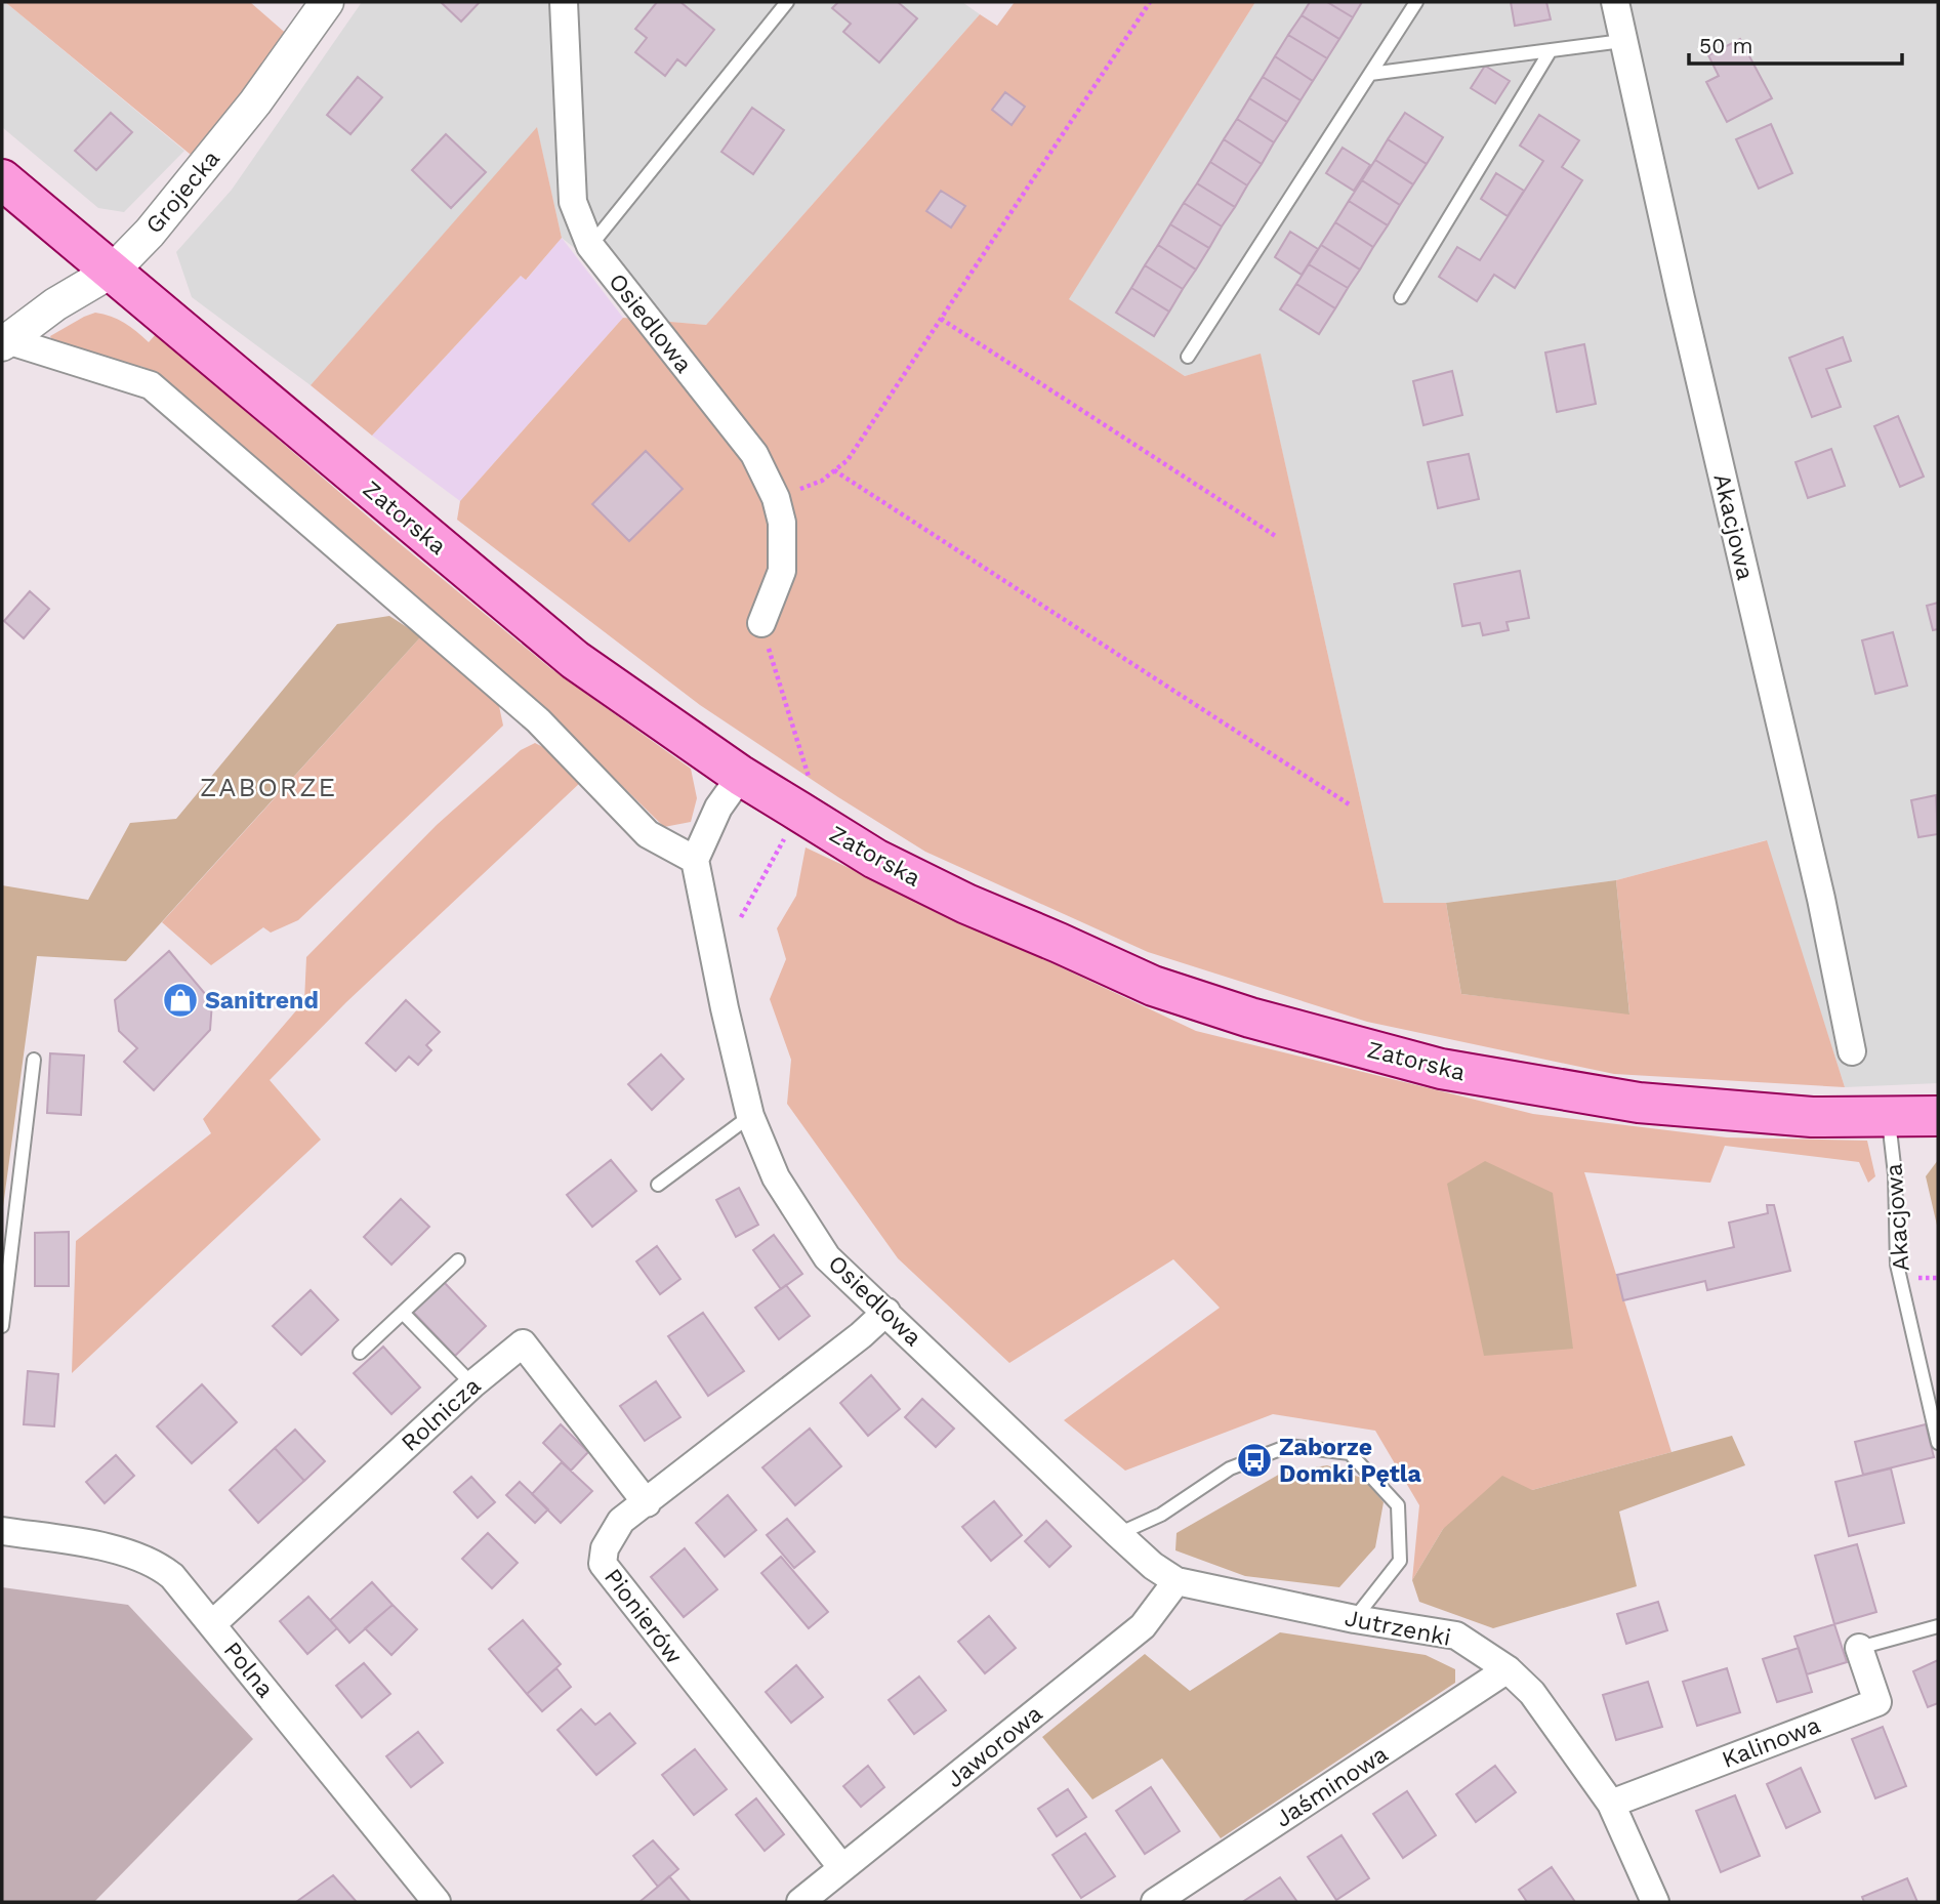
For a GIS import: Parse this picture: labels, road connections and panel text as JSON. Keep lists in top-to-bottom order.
{
  "streets": {
    "main road": ["Zatorska"],
    "street": [
      "Grojecka",
      "Osiedlowa",
      "Akacjowa",
      "Rolnicza",
      "Pionierów",
      "Jutrzenki",
      "Polna",
      "Kalinowa",
      "Jaworowa",
      "Jaśminowa"
    ]
  },
  "crossings": [
    ["Grojecka", "Zatorska"],
    ["Osiedlowa", "Pionierów"],
    ["Osiedlowa", "Jutrzenki"],
    ["Osiedlowa", "Jaworowa"],
    ["Zatorska", "Akacjowa"],
    ["Rolnicza", "Pionierów"],
    ["Rolnicza", "Polna"],
    ["Pionierów", "Jaworowa"],
    ["Jutrzenki", "Kalinowa"],
    ["Jutrzenki", "Jaworowa"],
    ["Jutrzenki", "Jaśminowa"]
  ],
  "districts": ["ZABORZE"],
  "places": {
    "shop": ["Sanitrend"],
    "bus stop": ["Zaborze Domki Pętla"]
  },
  "scale_bar": "50 m"
}
